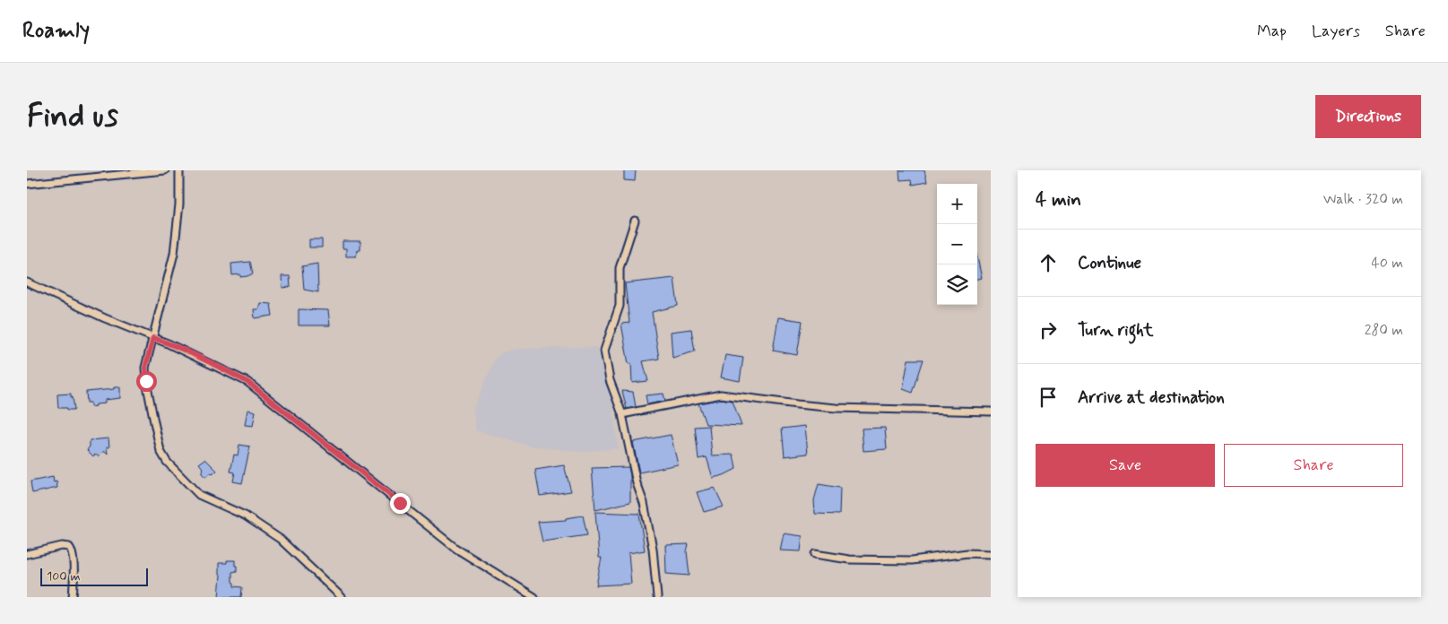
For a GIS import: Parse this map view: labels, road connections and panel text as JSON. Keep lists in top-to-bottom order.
{
  "scale_bar": "100 m",
  "page": {
    "header": "Roamly",
    "nav": ["Map", "Layers", "Share"],
    "buttons": [
      "Directions",
      ["Save", "Share"]
    ],
    "title": "Find us",
    "heading": ["4 min", "Walk · 320 m"],
    "map_buttons": ["+", "−"],
    "list": [
      ["Continue", "40 m"],
      ["Turn right", "280 m"],
      "Arrive at destination"
    ],
    "scale": "100 m"
  }
}
